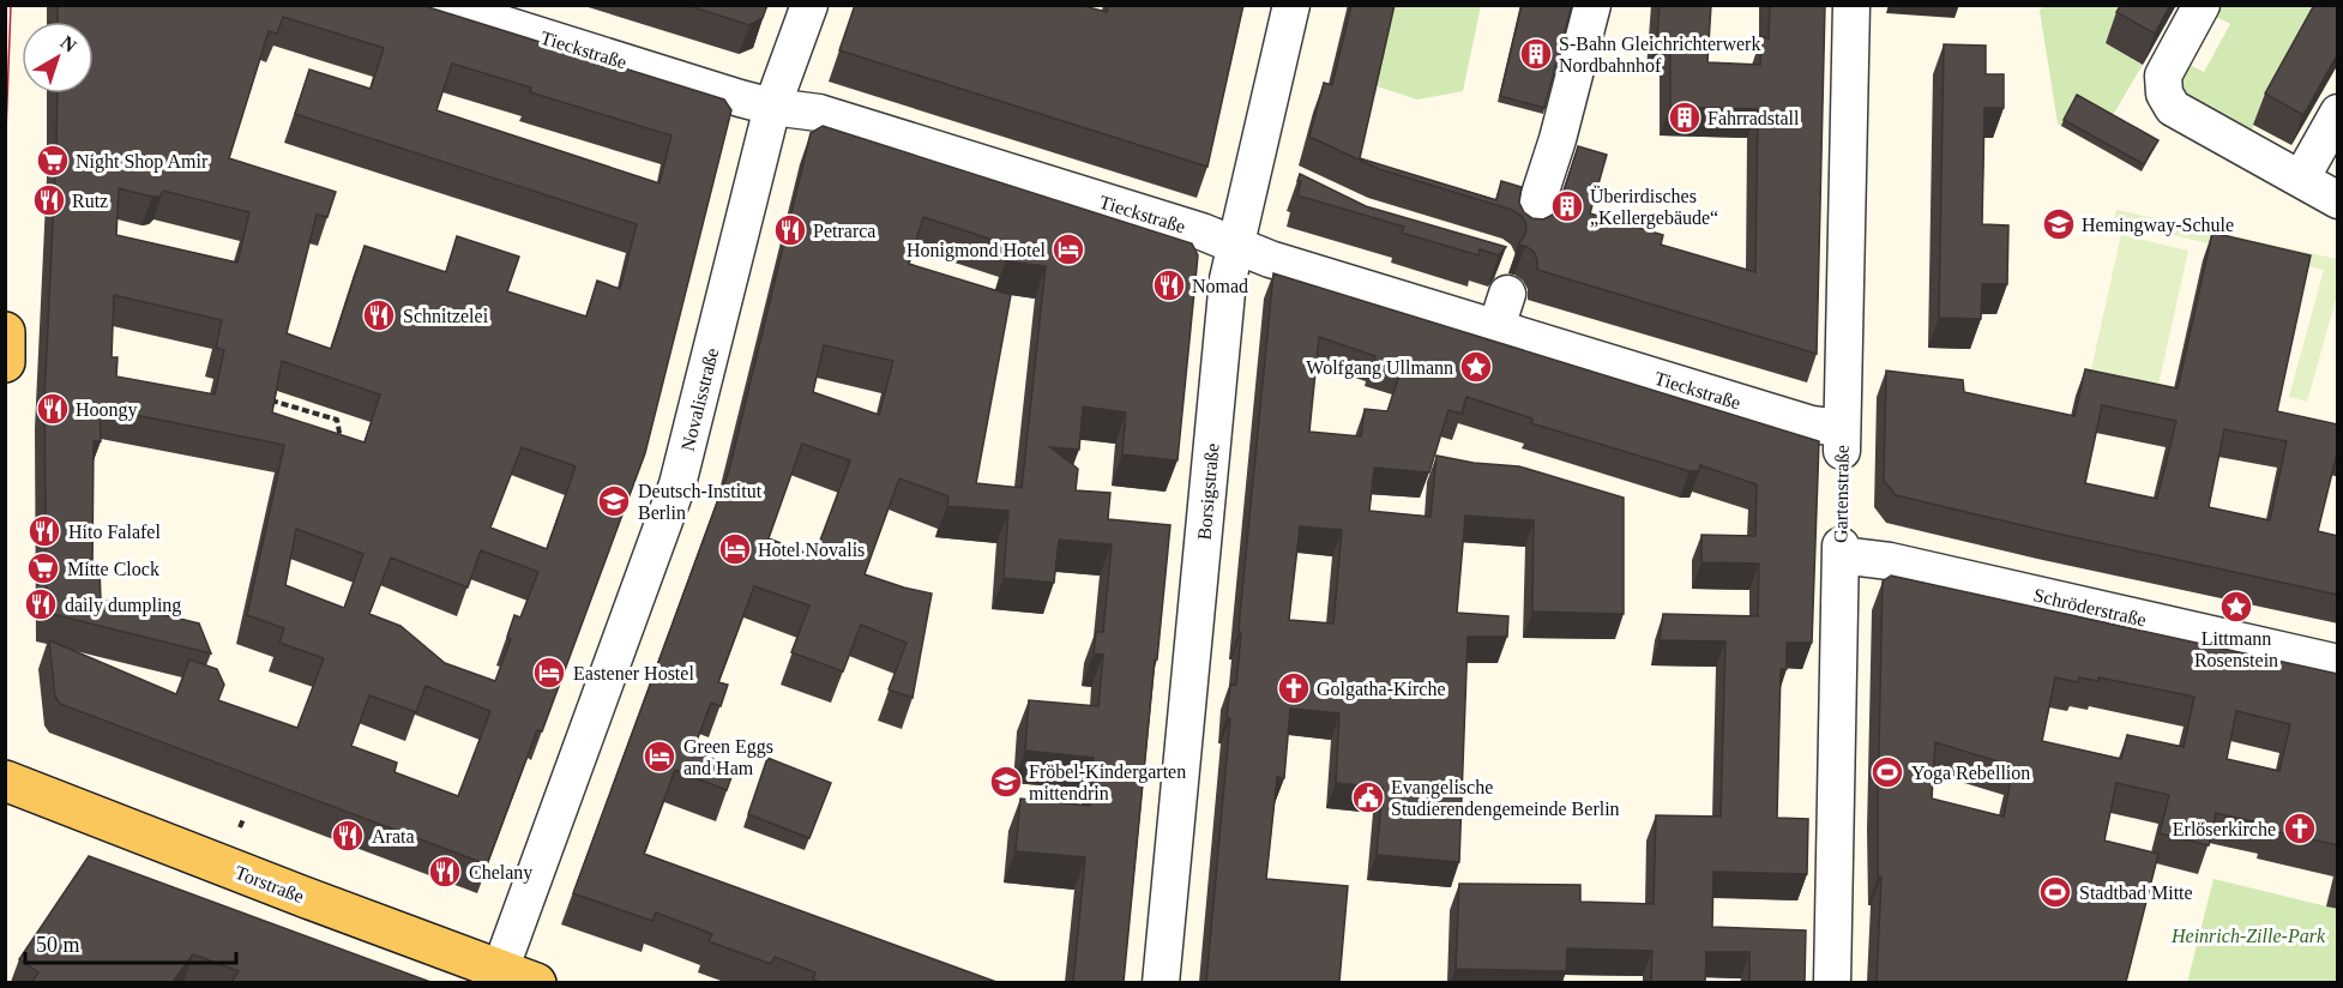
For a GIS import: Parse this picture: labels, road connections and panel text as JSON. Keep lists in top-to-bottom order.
{
  "streets": {
    "main road": ["Torstraße"],
    "street": [
      "Tieckstraße",
      "Novalisstraße",
      "Borsigstraße",
      "Gartenstraße",
      "Schröderstraße"
    ]
  },
  "crossings": [
    ["Tieckstraße", "Novalisstraße"],
    ["Tieckstraße", "Borsigstraße"],
    ["Tieckstraße", "Gartenstraße"],
    ["Novalisstraße", "Torstraße"],
    ["Gartenstraße", "Schröderstraße"]
  ],
  "parks": ["Heinrich-Zille-Park"],
  "places": {
    "building": ["S-Bahn Gleichrichterwerk Nordbahnhof", "Fahrradstall", "Überirdisches „Kellergebäude“"],
    "supermarket": ["Night Shop Amir", "Mitte Clock"],
    "restaurant": [
      "Rutz",
      "Petrarca",
      "Nomad",
      "Schnitzelei",
      "Hoongy",
      "Hito Falafel",
      "daily dumpling",
      "Arata",
      "Chelany"
    ],
    "school or university": ["Hemingway-Schule", "Deutsch-Institut Berlin", "Fröbel-Kindergarten mittendrin"],
    "hotel": [
      "Honigmond Hotel",
      "Hotel Novalis",
      "Eastener Hostel",
      "Green Eggs and Ham"
    ],
    "place": ["Wolfgang Ullmann", "Littmann Rosenstein"],
    "church": ["Golgatha-Kirche", "Erlöserkirche"],
    "sports": ["Yoga Rebellion", "Stadtbad Mitte"],
    "public building": ["Evangelische Studierendengemeinde Berlin"]
  },
  "scale_bar": "50 m",
  "north": "top right"
}
